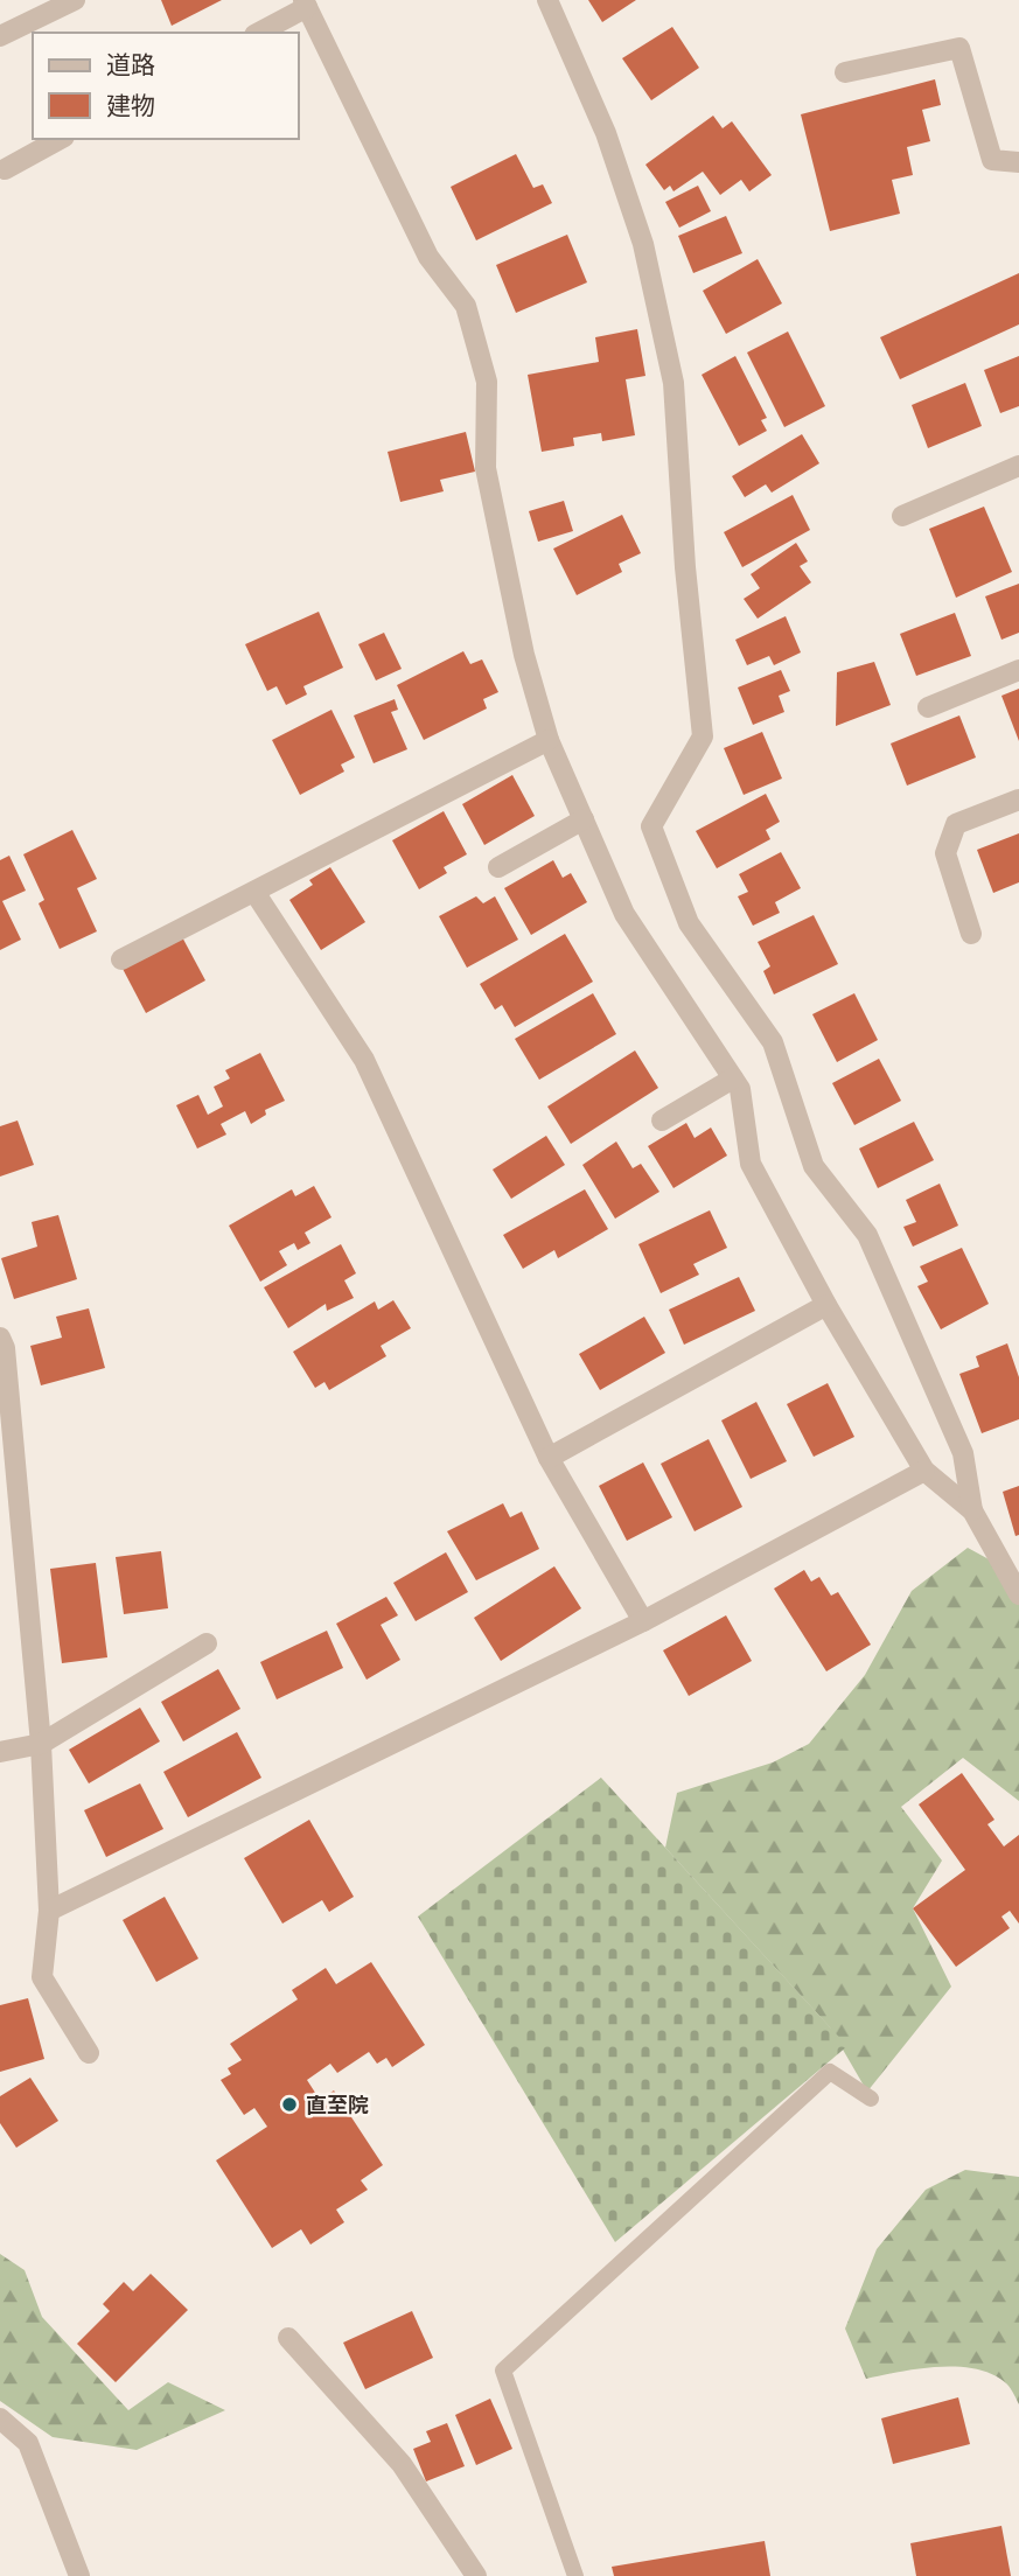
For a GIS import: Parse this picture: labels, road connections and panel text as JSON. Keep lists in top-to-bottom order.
{
  "places": ["直至院"],
  "legend": ["道路", "建物"]
}
